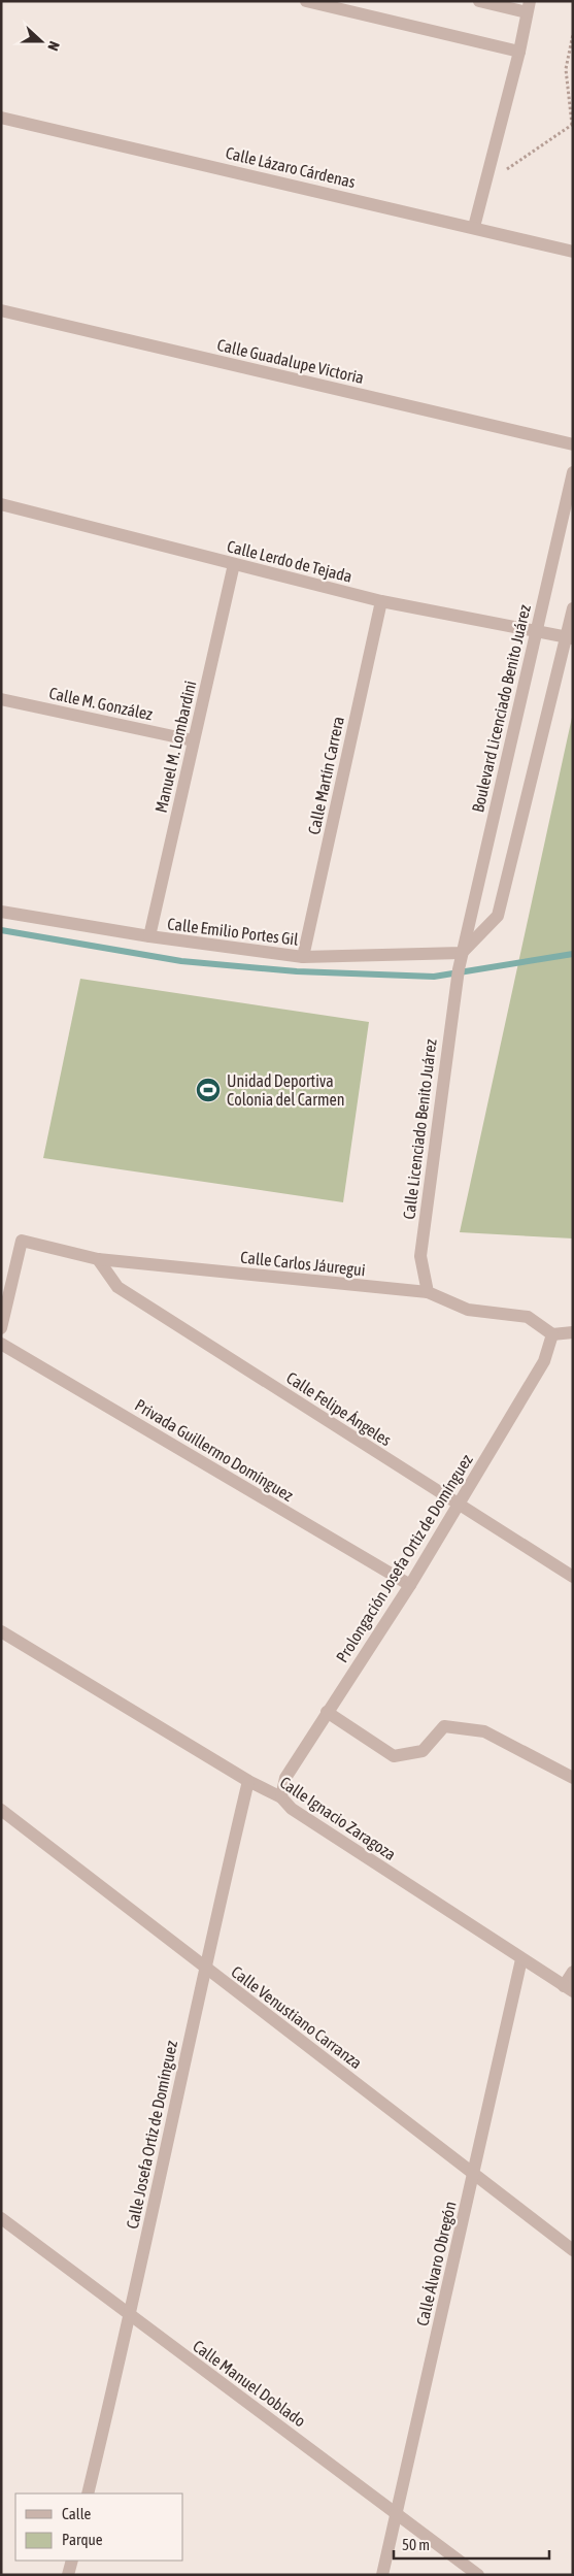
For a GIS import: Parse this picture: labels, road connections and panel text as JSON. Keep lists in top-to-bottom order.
{
  "streets": {
    "street": [
      "Calle Lázaro Cárdenas",
      "Calle Guadalupe Victoria",
      "Calle Lerdo de Tejada",
      "Calle M. González",
      "Boulevard Licenciado Benito Juárez",
      "Manuel M. Lombardini",
      "Calle Martín Carrera",
      "Calle Emilio Portes Gil",
      "Calle Licenciado Benito Juárez",
      "Calle Carlos Jáuregui",
      "Calle Felipe Ángeles",
      "Privada Guillermo Domínguez",
      "Prolongación Josefa Ortiz de Domínguez",
      "Calle Ignacio Zaragoza",
      "Calle Venustiano Carranza",
      "Calle Josefa Ortiz de Domínguez",
      "Calle Álvaro Obregón",
      "Calle Manuel Doblado"
    ]
  },
  "crossings": [
    ["Calle Lerdo de Tejada", "Boulevard Licenciado Benito Juárez"],
    ["Calle Lerdo de Tejada", "Manuel M. Lombardini"],
    ["Calle Lerdo de Tejada", "Calle Martín Carrera"],
    ["Calle M. González", "Manuel M. Lombardini"],
    ["Boulevard Licenciado Benito Juárez", "Calle Emilio Portes Gil"],
    ["Boulevard Licenciado Benito Juárez", "Calle Licenciado Benito Juárez"],
    ["Manuel M. Lombardini", "Calle Emilio Portes Gil"],
    ["Calle Martín Carrera", "Calle Emilio Portes Gil"],
    ["Calle Licenciado Benito Juárez", "Calle Carlos Jáuregui"],
    ["Calle Carlos Jáuregui", "Calle Felipe Ángeles"],
    ["Calle Carlos Jáuregui", "Prolongación Josefa Ortiz de Domínguez"],
    ["Calle Felipe Ángeles", "Prolongación Josefa Ortiz de Domínguez"],
    ["Privada Guillermo Domínguez", "Prolongación Josefa Ortiz de Domínguez"],
    ["Prolongación Josefa Ortiz de Domínguez", "Calle Ignacio Zaragoza"],
    ["Calle Ignacio Zaragoza", "Calle Josefa Ortiz de Domínguez"],
    ["Calle Ignacio Zaragoza", "Calle Álvaro Obregón"],
    ["Calle Venustiano Carranza", "Calle Josefa Ortiz de Domínguez"],
    ["Calle Venustiano Carranza", "Calle Álvaro Obregón"],
    ["Calle Josefa Ortiz de Domínguez", "Calle Manuel Doblado"],
    ["Calle Álvaro Obregón", "Calle Manuel Doblado"]
  ],
  "places": {
    "sports": ["Unidad Deportiva Colonia del Carmen"]
  },
  "legend": ["Calle", "Parque"],
  "scale_bar": "50 m",
  "north": "right"
}
